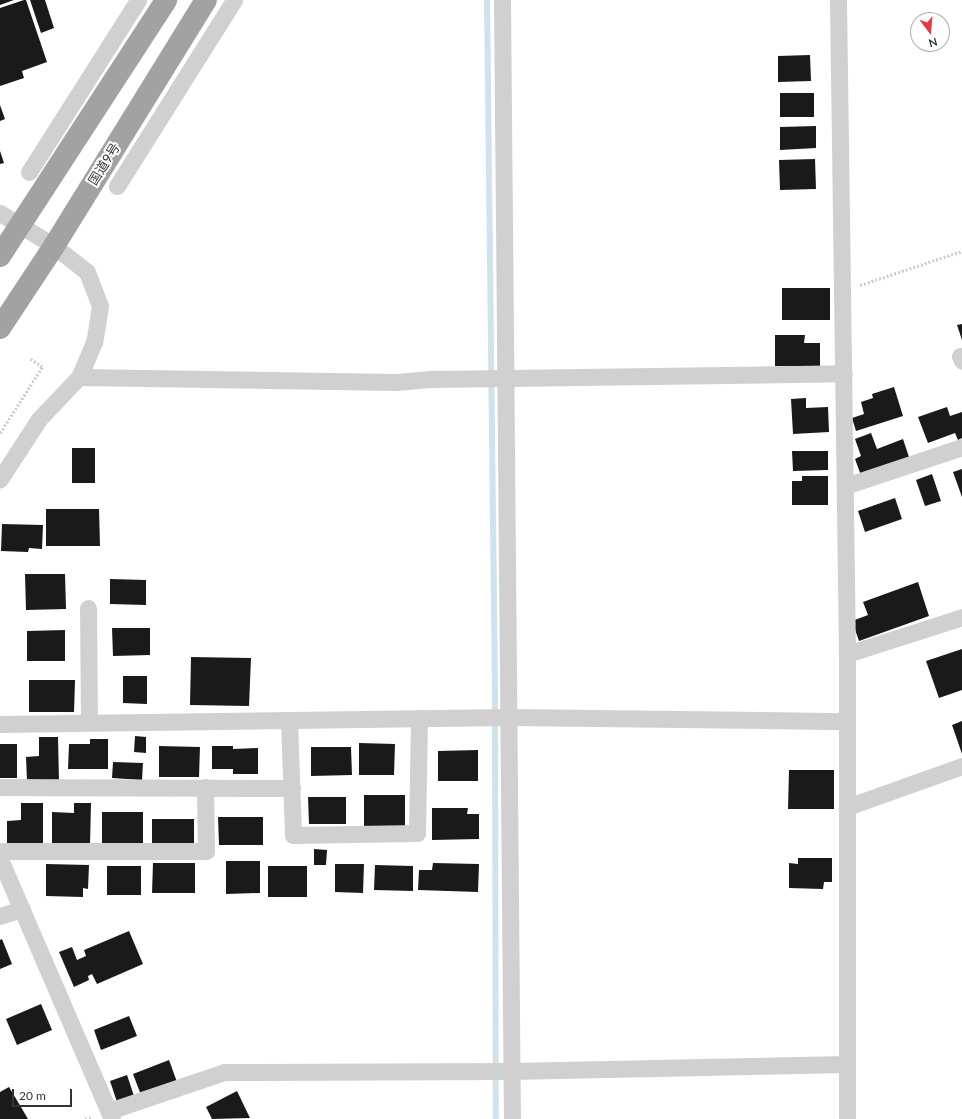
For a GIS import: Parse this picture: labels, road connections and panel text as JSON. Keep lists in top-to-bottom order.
{
  "streets": {
    "highway": ["国道9号"]
  },
  "scale_bar": "20 m",
  "north": "bottom"
}
